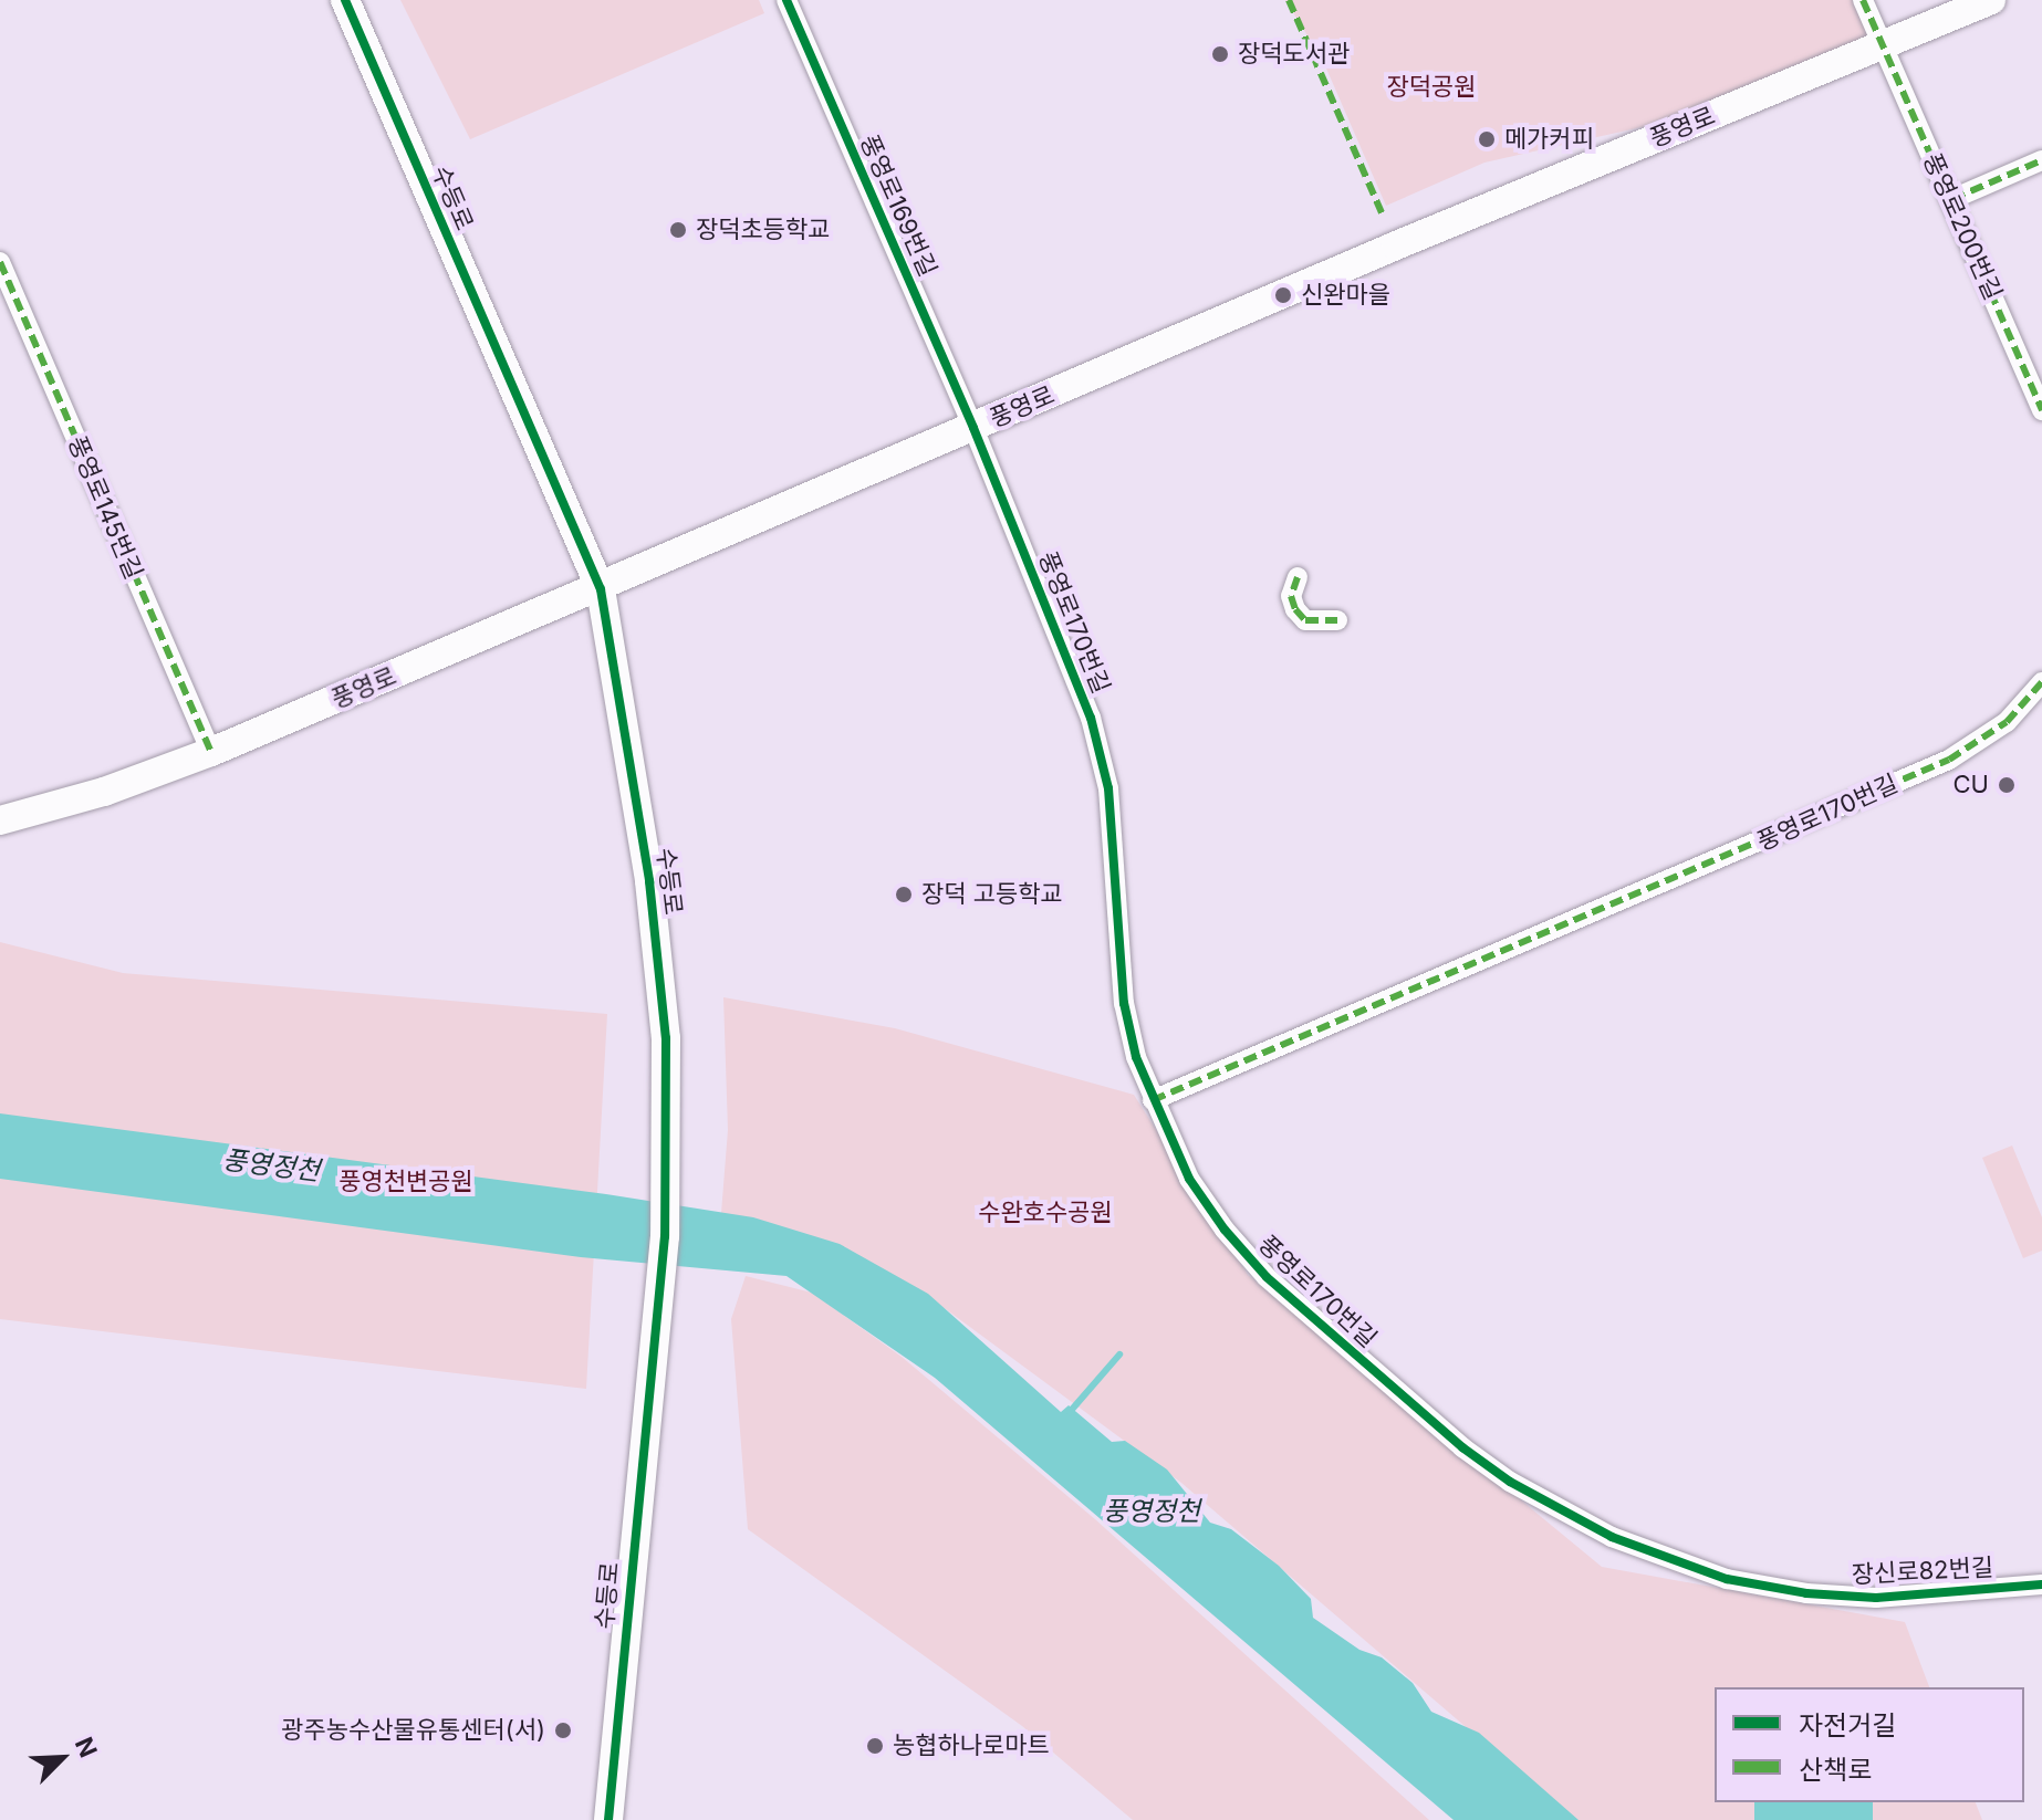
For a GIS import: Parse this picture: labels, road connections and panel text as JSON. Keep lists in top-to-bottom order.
{
  "streets": {
    "main road": ["풍영로", "수등로"],
    "street": [
      "풍영로169번길",
      "풍영로200번길",
      "풍영로145번길",
      "풍영로170번길",
      "장신로82번길"
    ]
  },
  "crossings": [
    ["풍영로", "수등로"],
    ["풍영로", "풍영로169번길"],
    ["풍영로", "풍영로200번길"],
    ["풍영로", "풍영로145번길"],
    ["풍영로", "풍영로170번길"],
    ["풍영로169번길", "풍영로170번길"],
    ["풍영로170번길", "장신로82번길"]
  ],
  "water": ["풍영정천"],
  "parks": ["장덕공원", "풍영천변공원", "수완호수공원"],
  "places": [
    "장덕도서관",
    "메가커피",
    "장덕초등학교",
    "신완마을",
    "CU",
    "장덕 고등학교",
    "광주농수산물유통센터(서)",
    "농협하나로마트"
  ],
  "legend": ["자전거길", "산책로"],
  "north": "top right"
}
